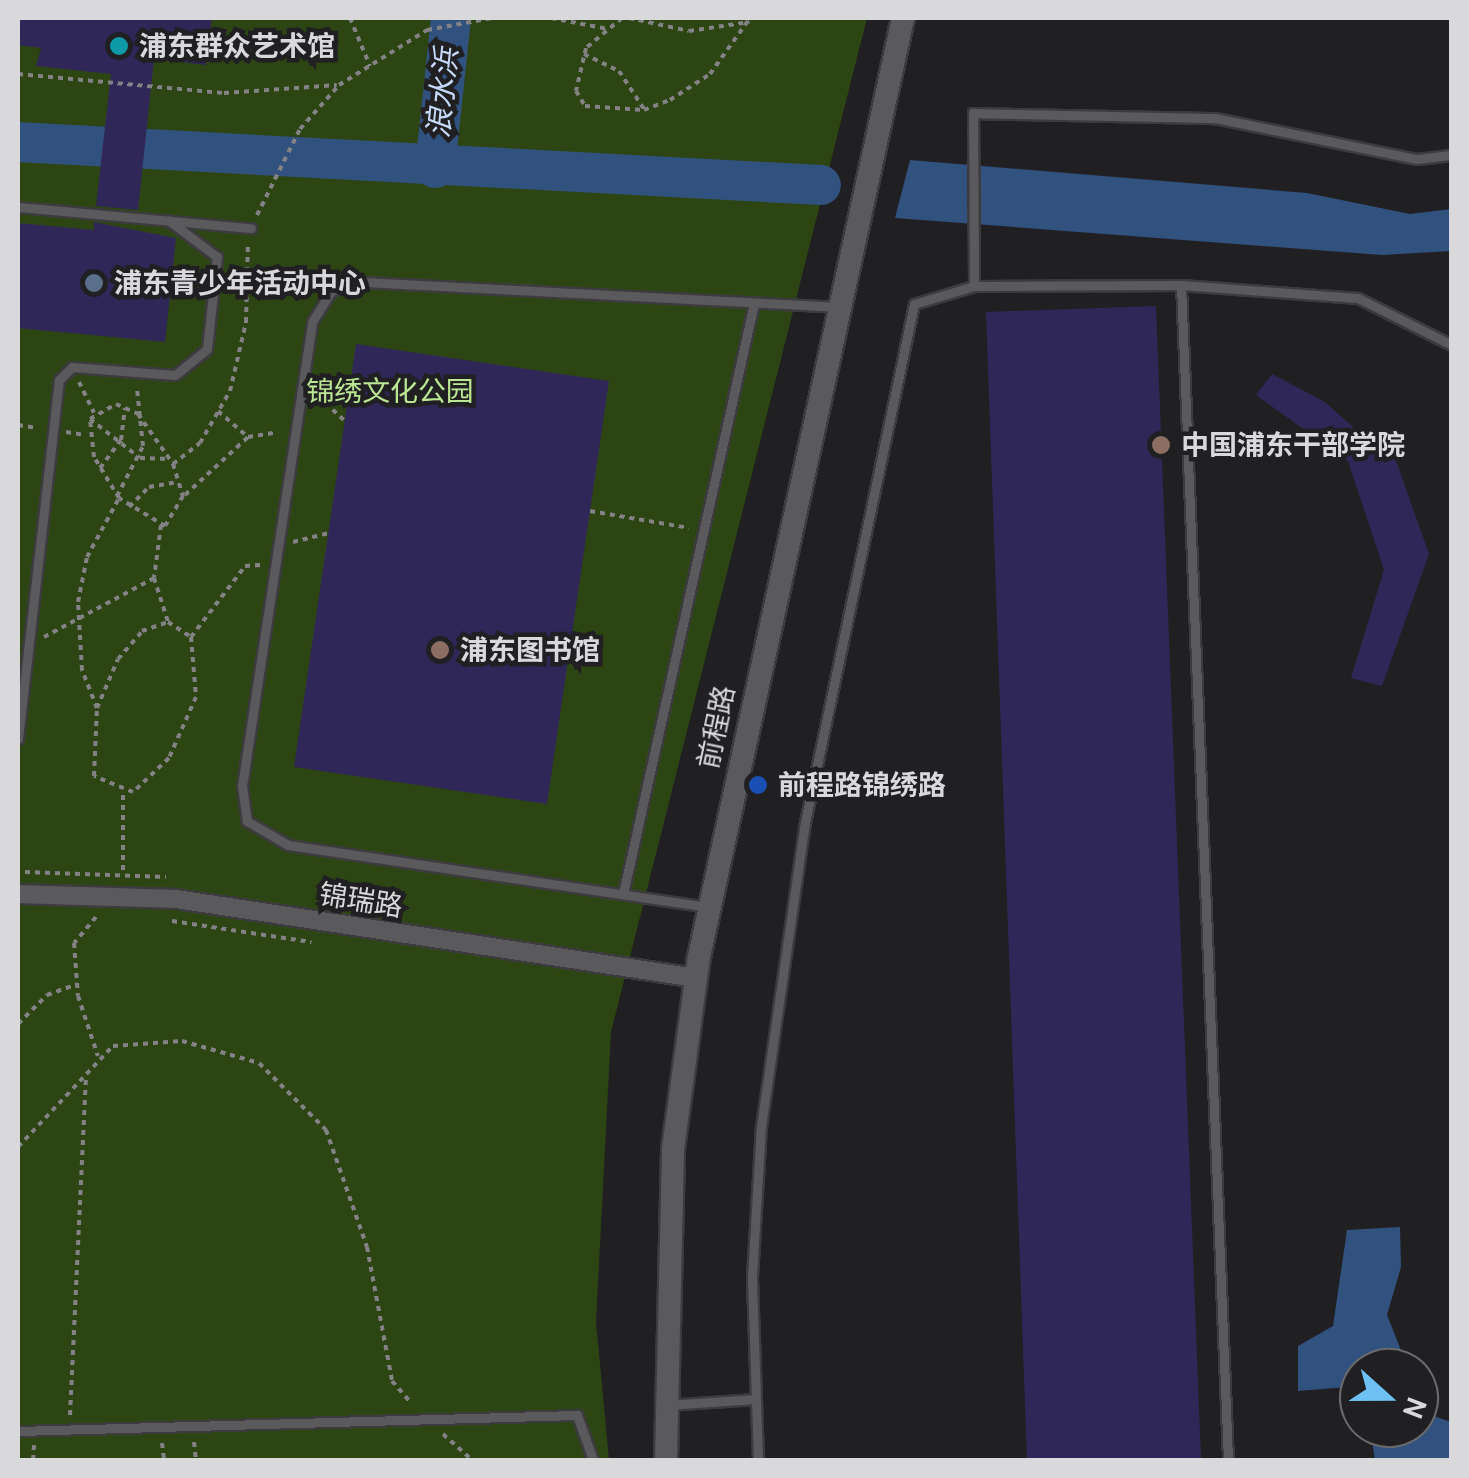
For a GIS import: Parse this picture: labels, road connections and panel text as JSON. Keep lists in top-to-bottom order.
{
  "streets": {
    "street": ["前程路", "锦瑞路"]
  },
  "crossings": [
    ["前程路", "锦瑞路"]
  ],
  "water": ["浪水浜"],
  "parks": ["锦绣文化公园"],
  "places": [
    "浦东群众艺术馆",
    "浦东青少年活动中心",
    "中国浦东干部学院",
    "浦东图书馆",
    "前程路锦绣路"
  ],
  "north": "right"
}
